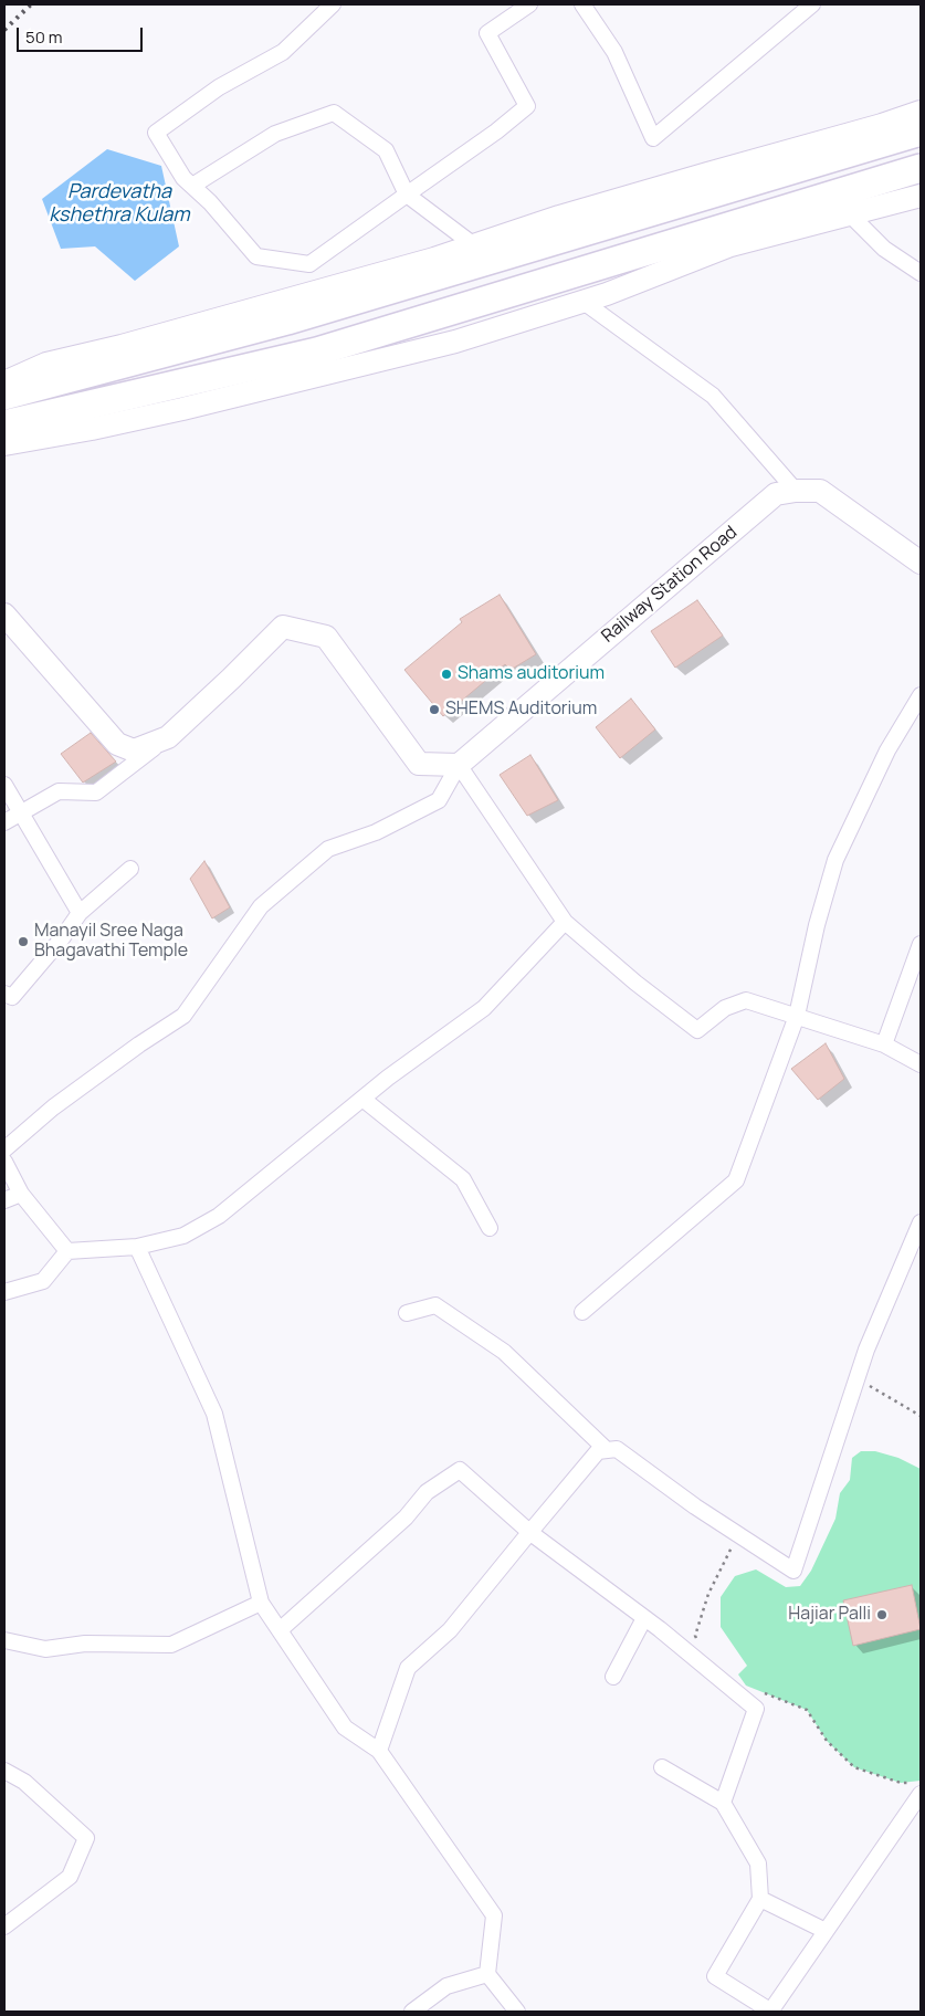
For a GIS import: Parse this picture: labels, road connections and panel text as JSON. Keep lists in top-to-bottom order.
{
  "streets": {
    "street": ["Railway Station Road"]
  },
  "water": ["Pardevatha kshethra Kulam"],
  "places": [
    "Shams auditorium",
    "SHEMS Auditorium",
    "Manayil Sree Naga Bhagavathi Temple",
    "Hajiar Palli"
  ],
  "scale_bar": "50 m"
}
